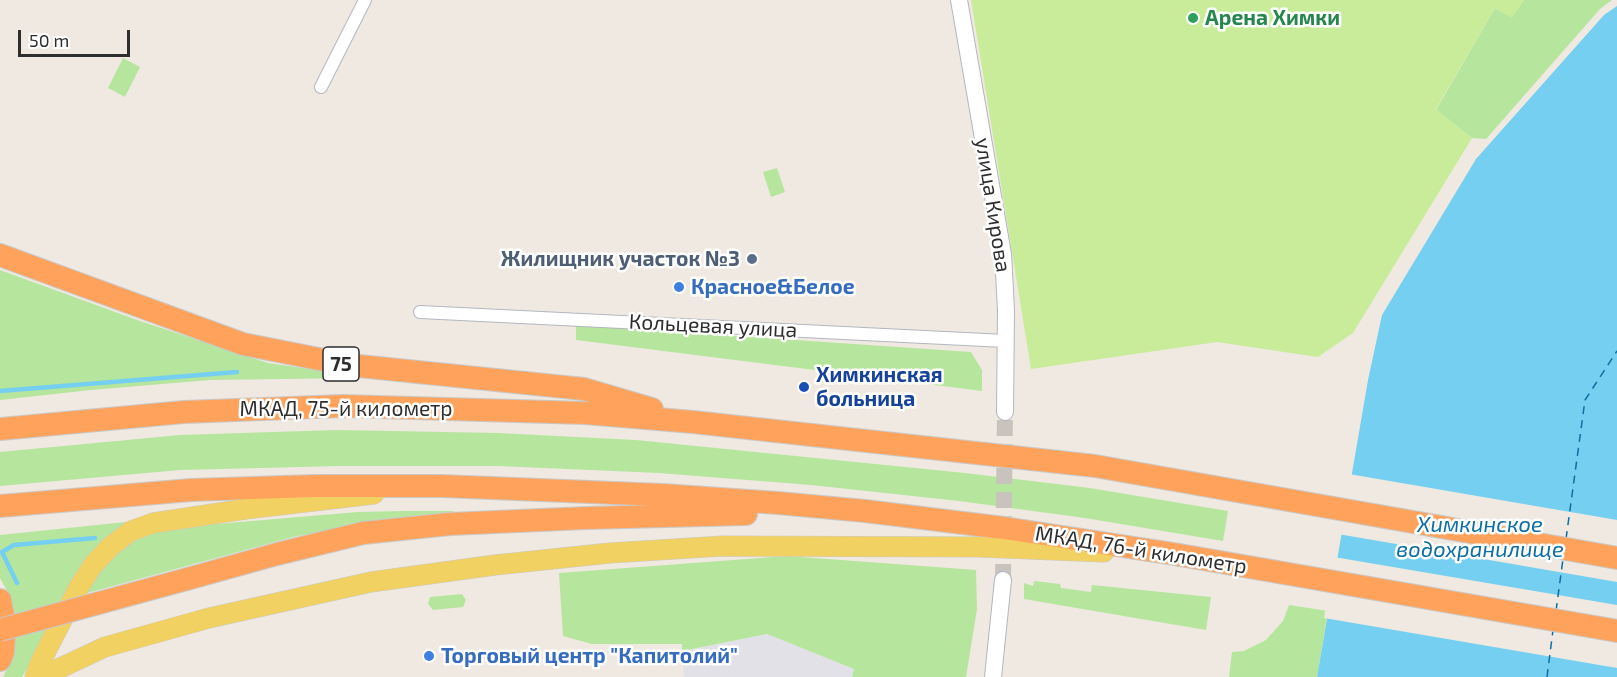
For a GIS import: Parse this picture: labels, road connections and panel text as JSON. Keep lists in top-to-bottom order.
{
  "streets": {
    "highway": ["75", "МКАД, 75-й километр", "МКАД, 76-й километр"],
    "street": ["улица Кирова", "Кольцевая улица"]
  },
  "crossings": [
    ["улица Кирова", "Кольцевая улица"],
    ["75", "МКАД, 75-й километр"]
  ],
  "water": ["Химкинское водохранилище"],
  "places": [
    "Арена Химки",
    "Жилищник участок №3",
    "Красное&Белое",
    "Химкинская больница",
    "Торговый центр \"Капитолий\""
  ],
  "scale_bar": "50 m"
}
